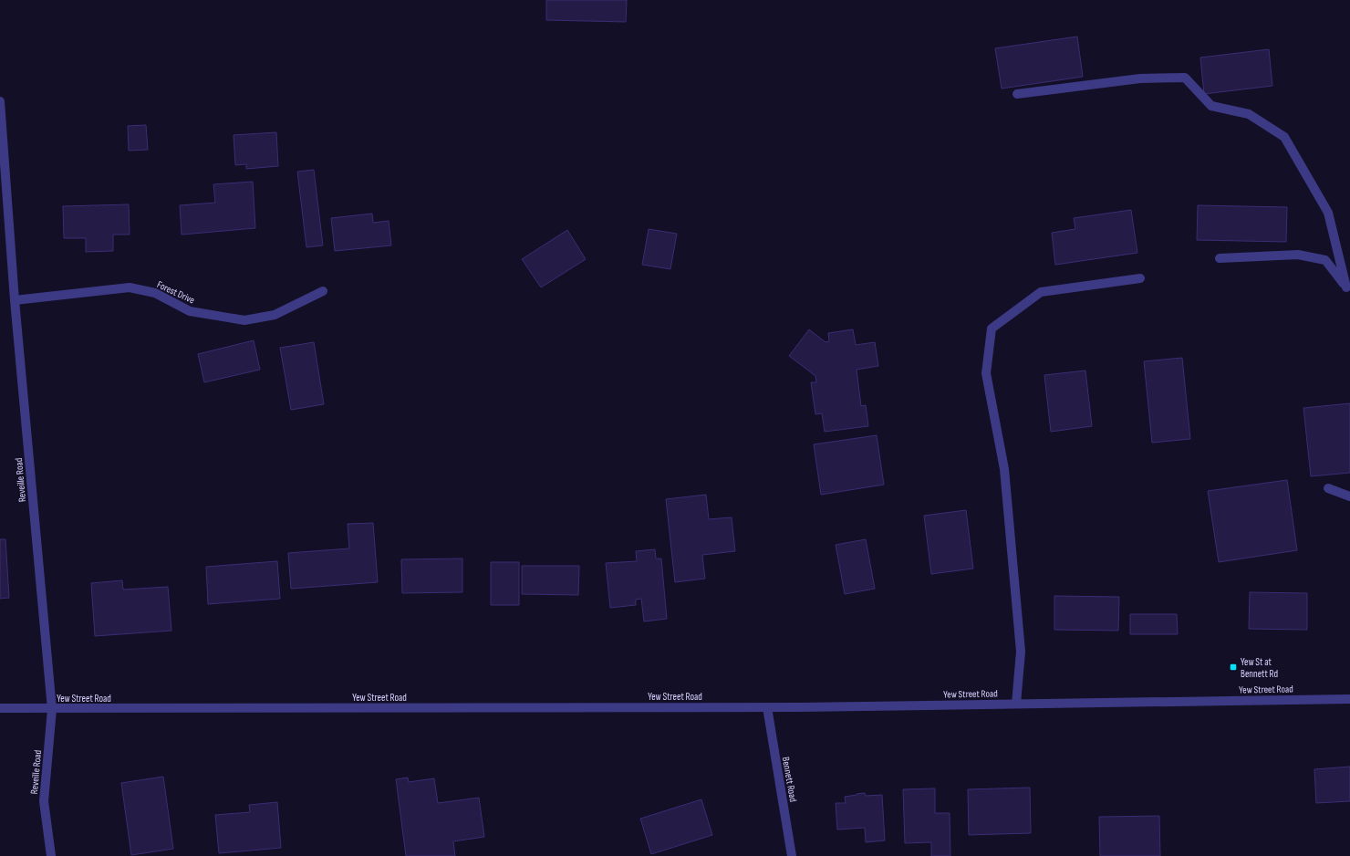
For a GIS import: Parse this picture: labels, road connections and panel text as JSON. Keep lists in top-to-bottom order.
{
  "streets": {
    "street": [
      "Forest Drive",
      "Reveille Road",
      "Yew Street Road",
      "Bennett Road"
    ]
  },
  "crossings": [
    ["Forest Drive", "Reveille Road"],
    ["Reveille Road", "Yew Street Road"],
    ["Yew Street Road", "Bennett Road"]
  ],
  "places": {
    "transit": ["Yew St at Bennett Rd"]
  }
}
